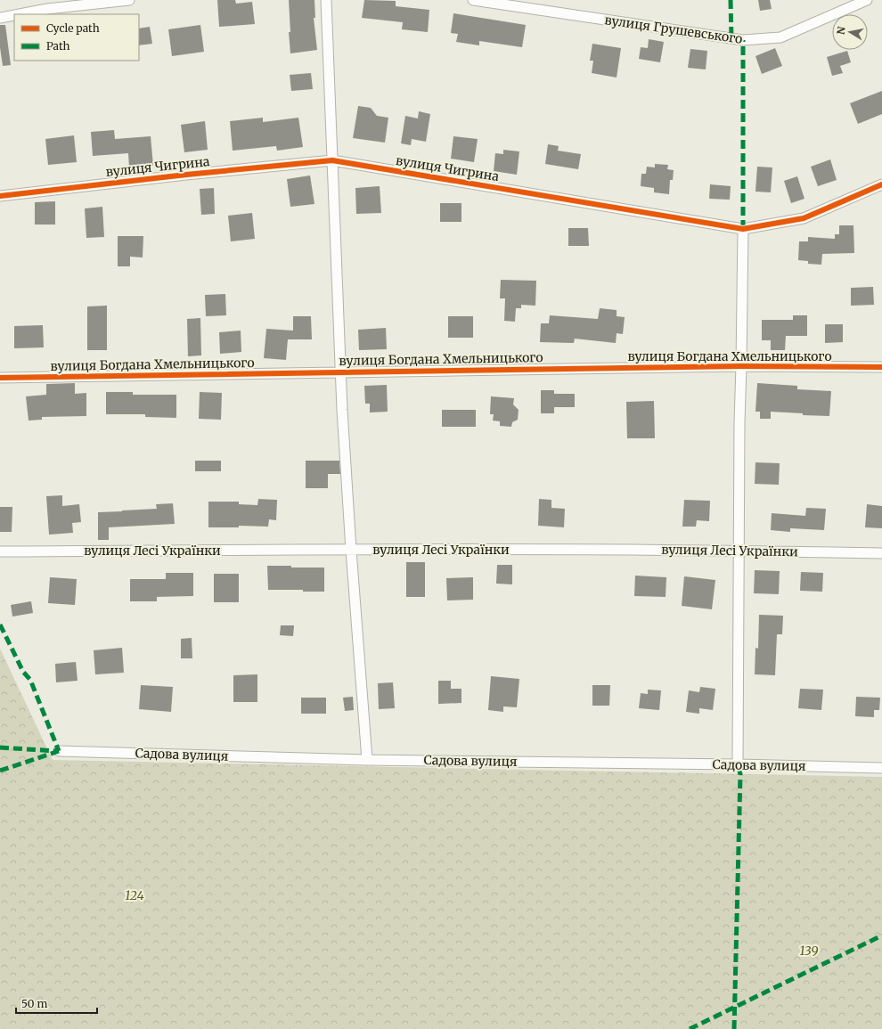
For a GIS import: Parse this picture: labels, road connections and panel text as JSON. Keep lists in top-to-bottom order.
{
  "streets": {
    "street": [
      "вулиця Грушевського",
      "вулиця Чигрина",
      "вулиця Богдана Хмельницького",
      "вулиця Лесі Українки",
      "Садова вулиця"
    ]
  },
  "parks": ["124", "139"],
  "legend": ["Cycle path", "Path"],
  "scale_bar": "50 m",
  "north": "left"
}
